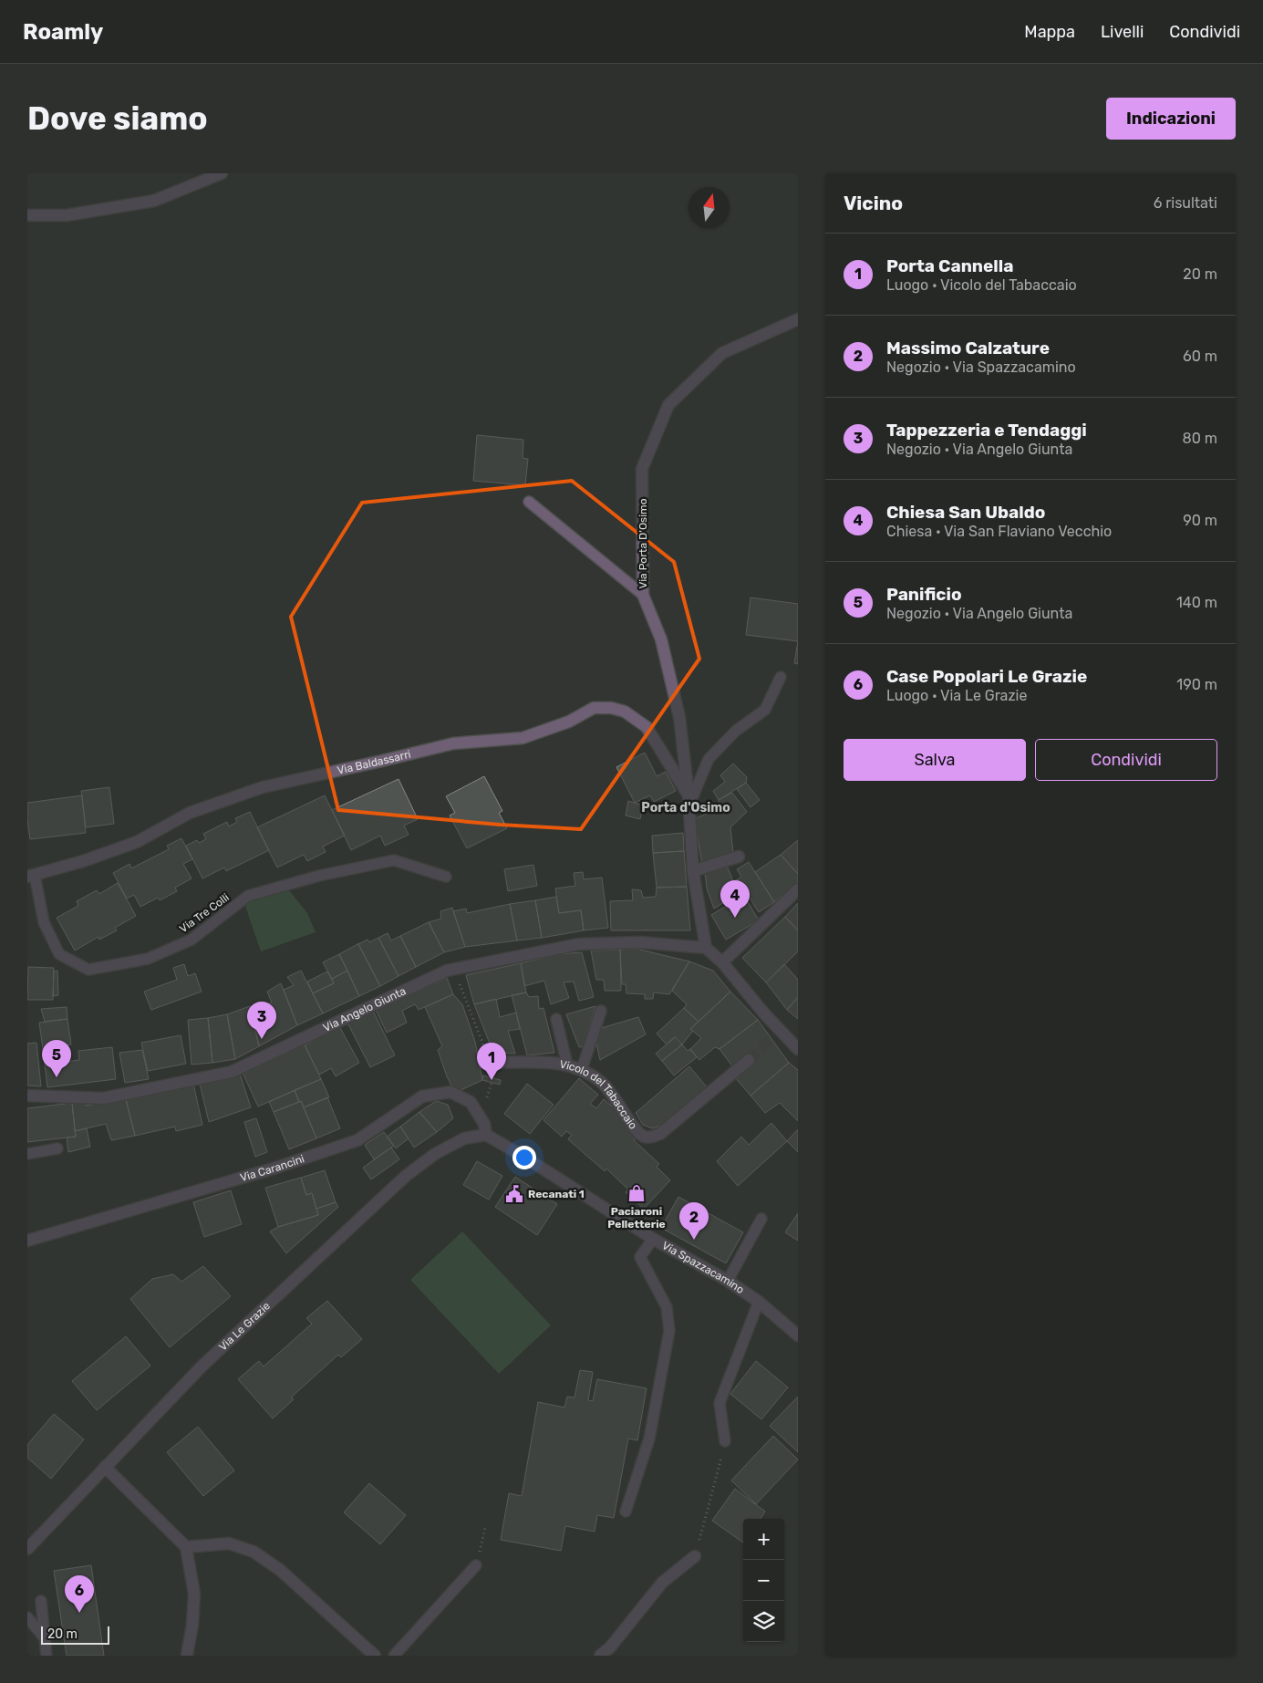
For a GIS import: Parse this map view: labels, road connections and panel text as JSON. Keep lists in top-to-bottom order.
{
  "streets": {
    "street": [
      "Via Porta D'Osimo",
      "Via Baldassarri",
      "Via Angelo Giunta",
      "Vicolo del Tabaccaio",
      "Via Carancini",
      "Via Spazzacamino",
      "Via Le Grazie"
    ],
    "lane": ["Via Tre Colli"]
  },
  "crossings": [
    ["Via Porta D'Osimo", "Via Baldassarri"],
    ["Via Porta D'Osimo", "Via Angelo Giunta"],
    ["Via Baldassarri", "Via Tre Colli"],
    ["Via Carancini", "Via Spazzacamino"],
    ["Via Carancini", "Via Le Grazie"],
    ["Via Spazzacamino", "Via Le Grazie"]
  ],
  "districts": ["Porta d'Osimo"],
  "places": {
    "shop": ["Paciaroni Pelletterie"],
    "public building": ["Recanati 1"]
  },
  "scale_bar": "20 m",
  "north": "top",
  "page": {
    "header": "Roamly",
    "nav": ["Mappa", "Livelli", "Condividi"],
    "buttons": [
      "Indicazioni",
      ["Salva", "Condividi"]
    ],
    "title": "Dove siamo",
    "heading": ["Vicino", "6 risultati"],
    "list": [
      {
        "mark": "1",
        "name": "Porta Cannella",
        "note": "Luogo · Vicolo del Tabaccaio",
        "value": "20 m"
      },
      {
        "mark": "2",
        "name": "Massimo Calzature",
        "note": "Negozio · Via Spazzacamino",
        "value": "60 m"
      },
      {
        "mark": "3",
        "name": "Tappezzeria e Tendaggi",
        "note": "Negozio · Via Angelo Giunta",
        "value": "80 m"
      },
      {
        "mark": "4",
        "name": "Chiesa San Ubaldo",
        "note": "Chiesa · Via San Flaviano Vecchio",
        "value": "90 m"
      },
      {
        "mark": "5",
        "name": "Panificio",
        "note": "Negozio · Via Angelo Giunta",
        "value": "140 m"
      },
      {
        "mark": "6",
        "name": "Case Popolari Le Grazie",
        "note": "Luogo · Via Le Grazie",
        "value": "190 m"
      }
    ],
    "pins": [
      "4",
      "3",
      "5",
      "1",
      "2",
      "6"
    ],
    "map_buttons": ["+", "−"],
    "scale": "20 m"
  }
}
